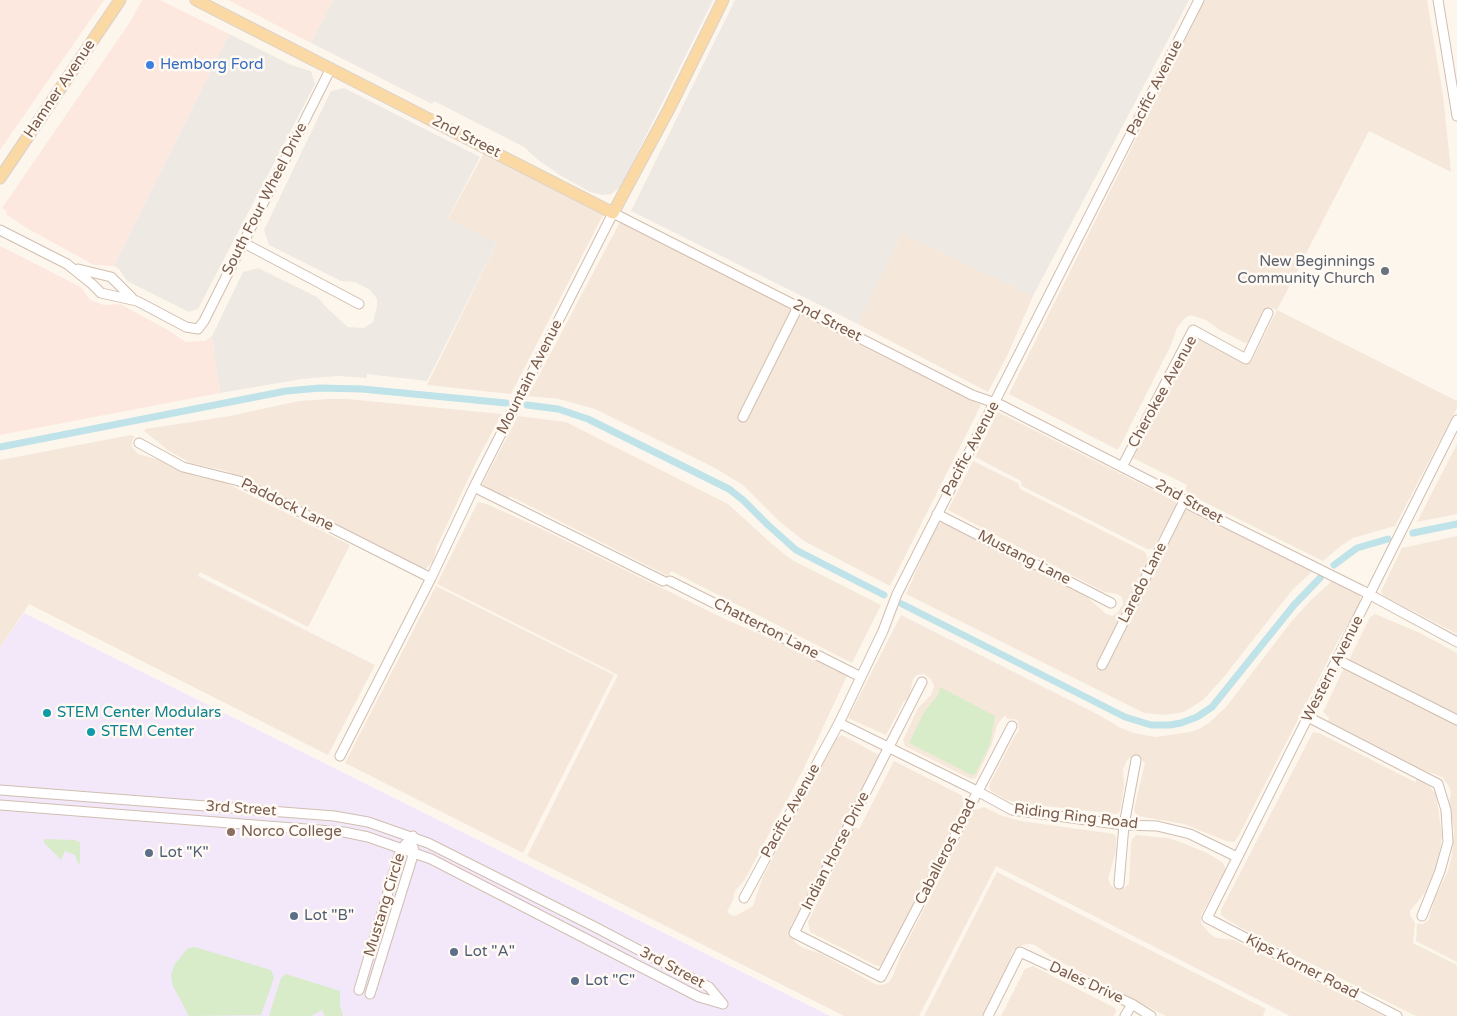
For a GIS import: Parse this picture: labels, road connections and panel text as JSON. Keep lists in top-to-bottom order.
{
  "streets": {
    "main road": ["Hamner Avenue", "2nd Street", "Mountain Avenue"],
    "street": [
      "Pacific Avenue",
      "South Four Wheel Drive",
      "Cherokee Avenue",
      "Paddock Lane",
      "Mustang Lane",
      "Laredo Lane",
      "Chatterton Lane",
      "Western Avenue",
      "3rd Street",
      "Riding Ring Road",
      "Indian Horse Drive",
      "Caballeros Road",
      "Mustang Circle",
      "Kips Korner Road",
      "Dales Drive"
    ]
  },
  "crossings": [
    ["Pacific Avenue", "2nd Street"],
    ["Pacific Avenue", "Mustang Lane"],
    ["Pacific Avenue", "Chatterton Lane"],
    ["Pacific Avenue", "Riding Ring Road"],
    ["2nd Street", "South Four Wheel Drive"],
    ["2nd Street", "Mountain Avenue"],
    ["2nd Street", "Cherokee Avenue"],
    ["2nd Street", "Laredo Lane"],
    ["2nd Street", "Western Avenue"],
    ["Mountain Avenue", "Paddock Lane"],
    ["Mountain Avenue", "Chatterton Lane"],
    ["Western Avenue", "Riding Ring Road"],
    ["Western Avenue", "Kips Korner Road"],
    ["3rd Street", "Mustang Circle"],
    ["Riding Ring Road", "Indian Horse Drive"],
    ["Riding Ring Road", "Caballeros Road"],
    ["Indian Horse Drive", "Caballeros Road"]
  ],
  "places": [
    "Hemborg Ford",
    "New Beginnings Community Church",
    "STEM Center Modulars",
    "STEM Center",
    "Norco College",
    "Lot \"K\"",
    "Lot \"B\"",
    "Lot \"A\"",
    "Lot \"C\""
  ]
}
